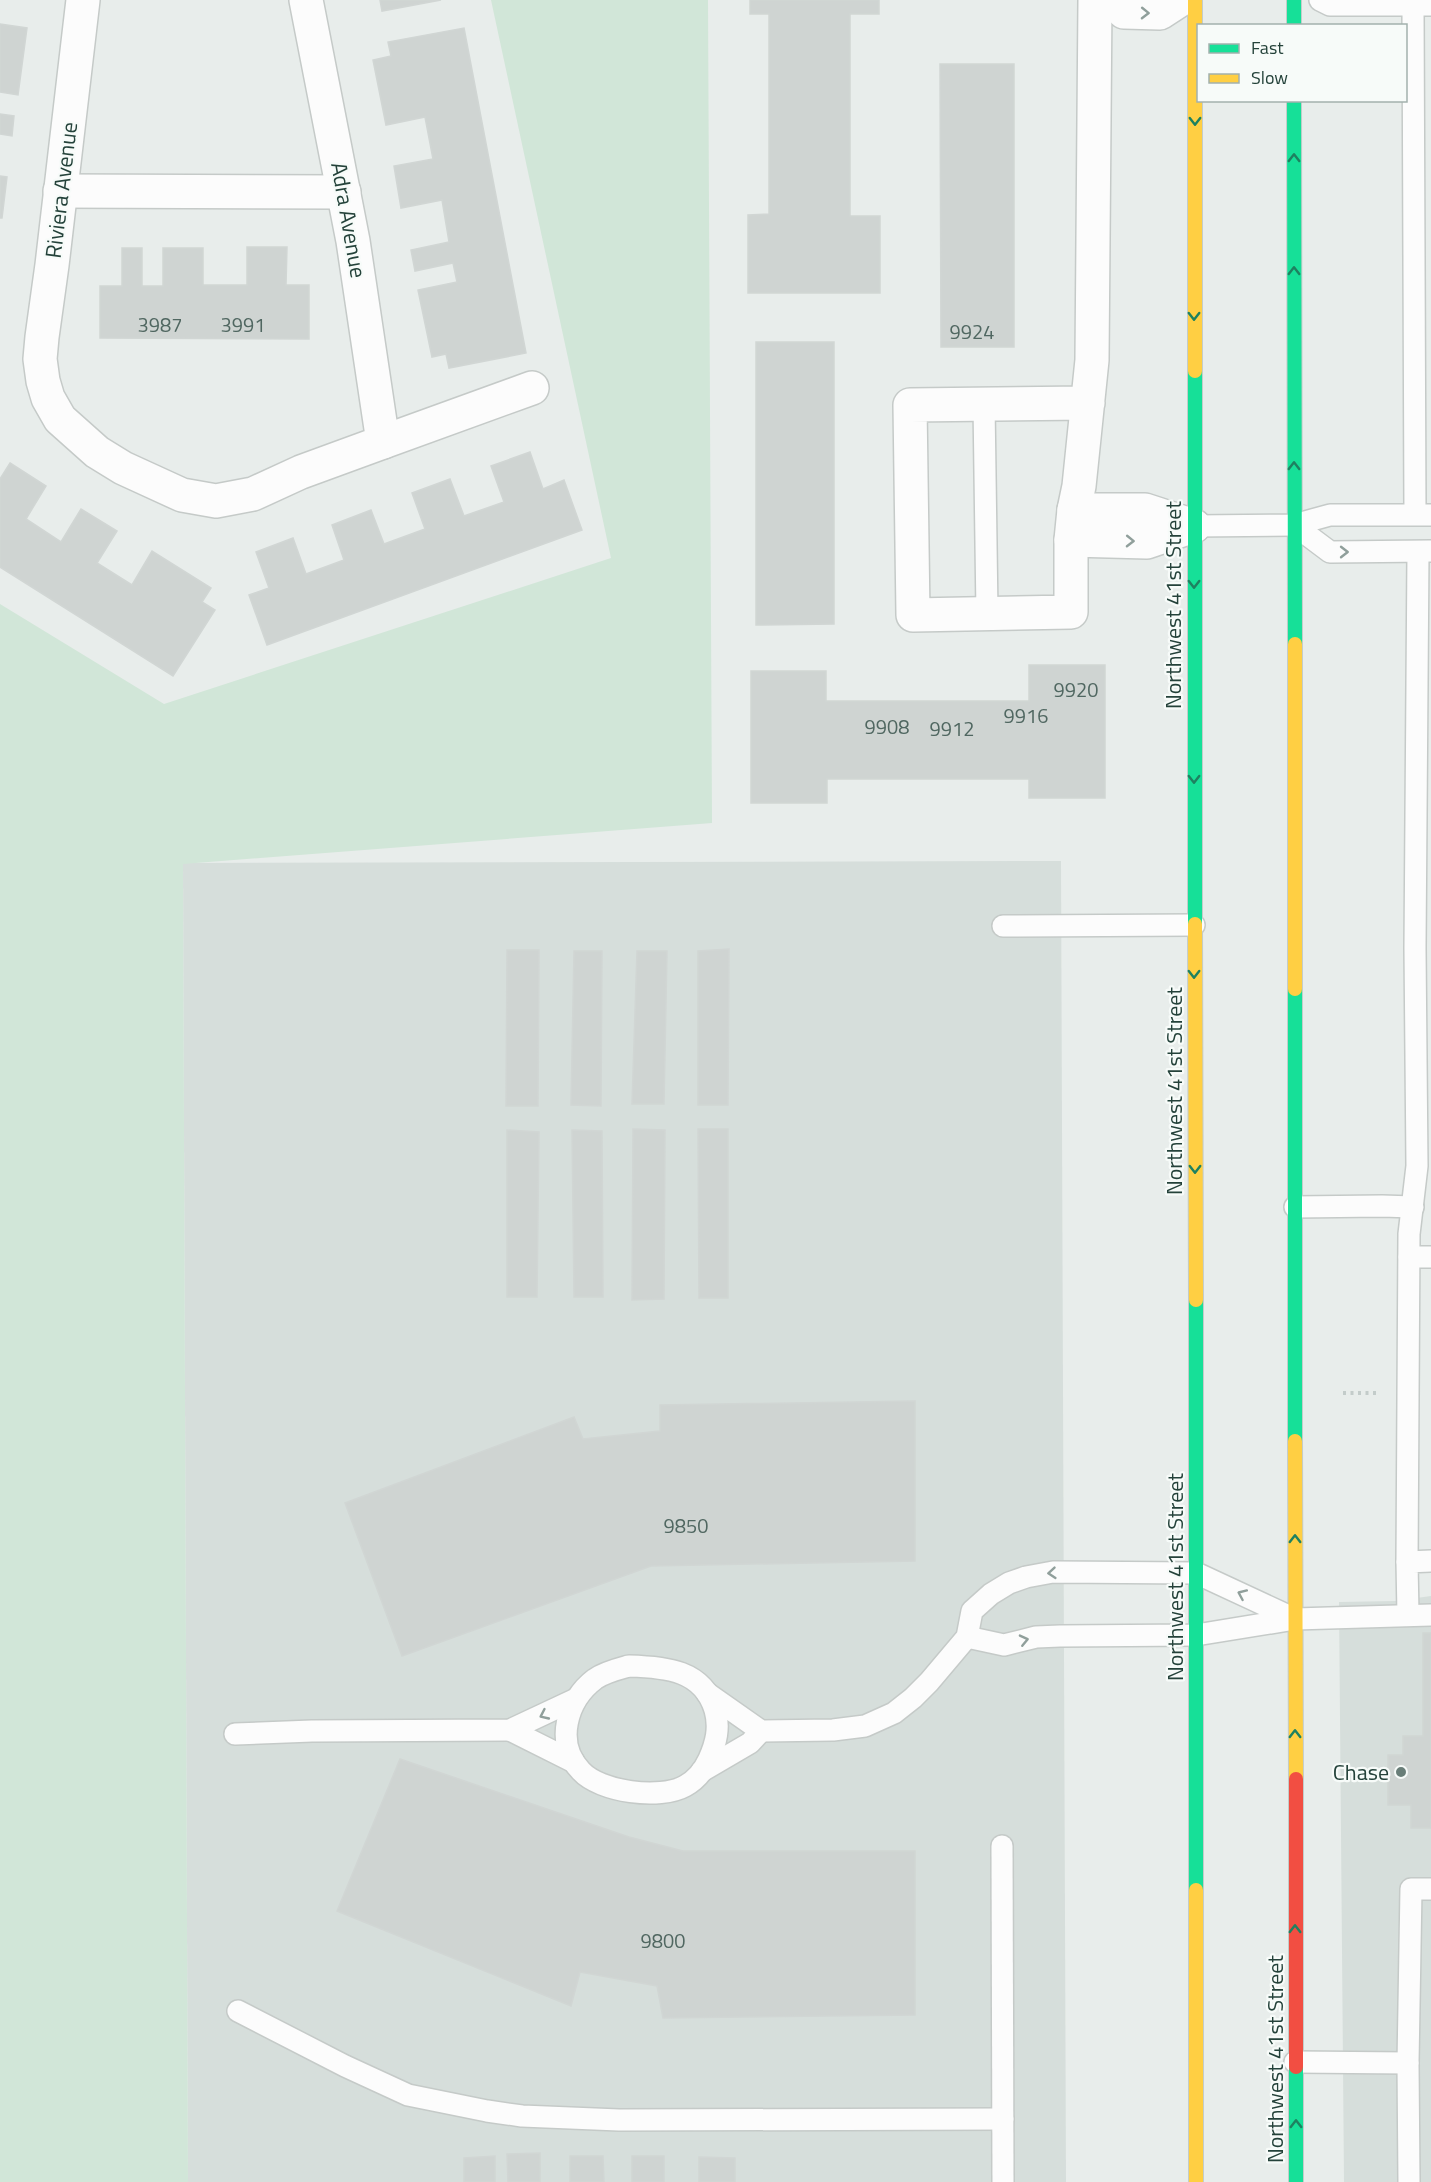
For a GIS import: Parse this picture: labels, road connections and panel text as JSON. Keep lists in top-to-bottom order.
{
  "streets": {
    "main road": ["Northwest 41st Street"],
    "street": ["Riviera Avenue", "Adra Avenue"]
  },
  "crossings": [
    ["Riviera Avenue", "Adra Avenue"]
  ],
  "places": ["Chase"],
  "house_numbers": [
    "3987",
    "3991",
    "9924",
    "9920",
    "9916",
    "9908",
    "9912",
    "9850",
    "9800"
  ],
  "legend": ["Fast", "Slow"]
}
